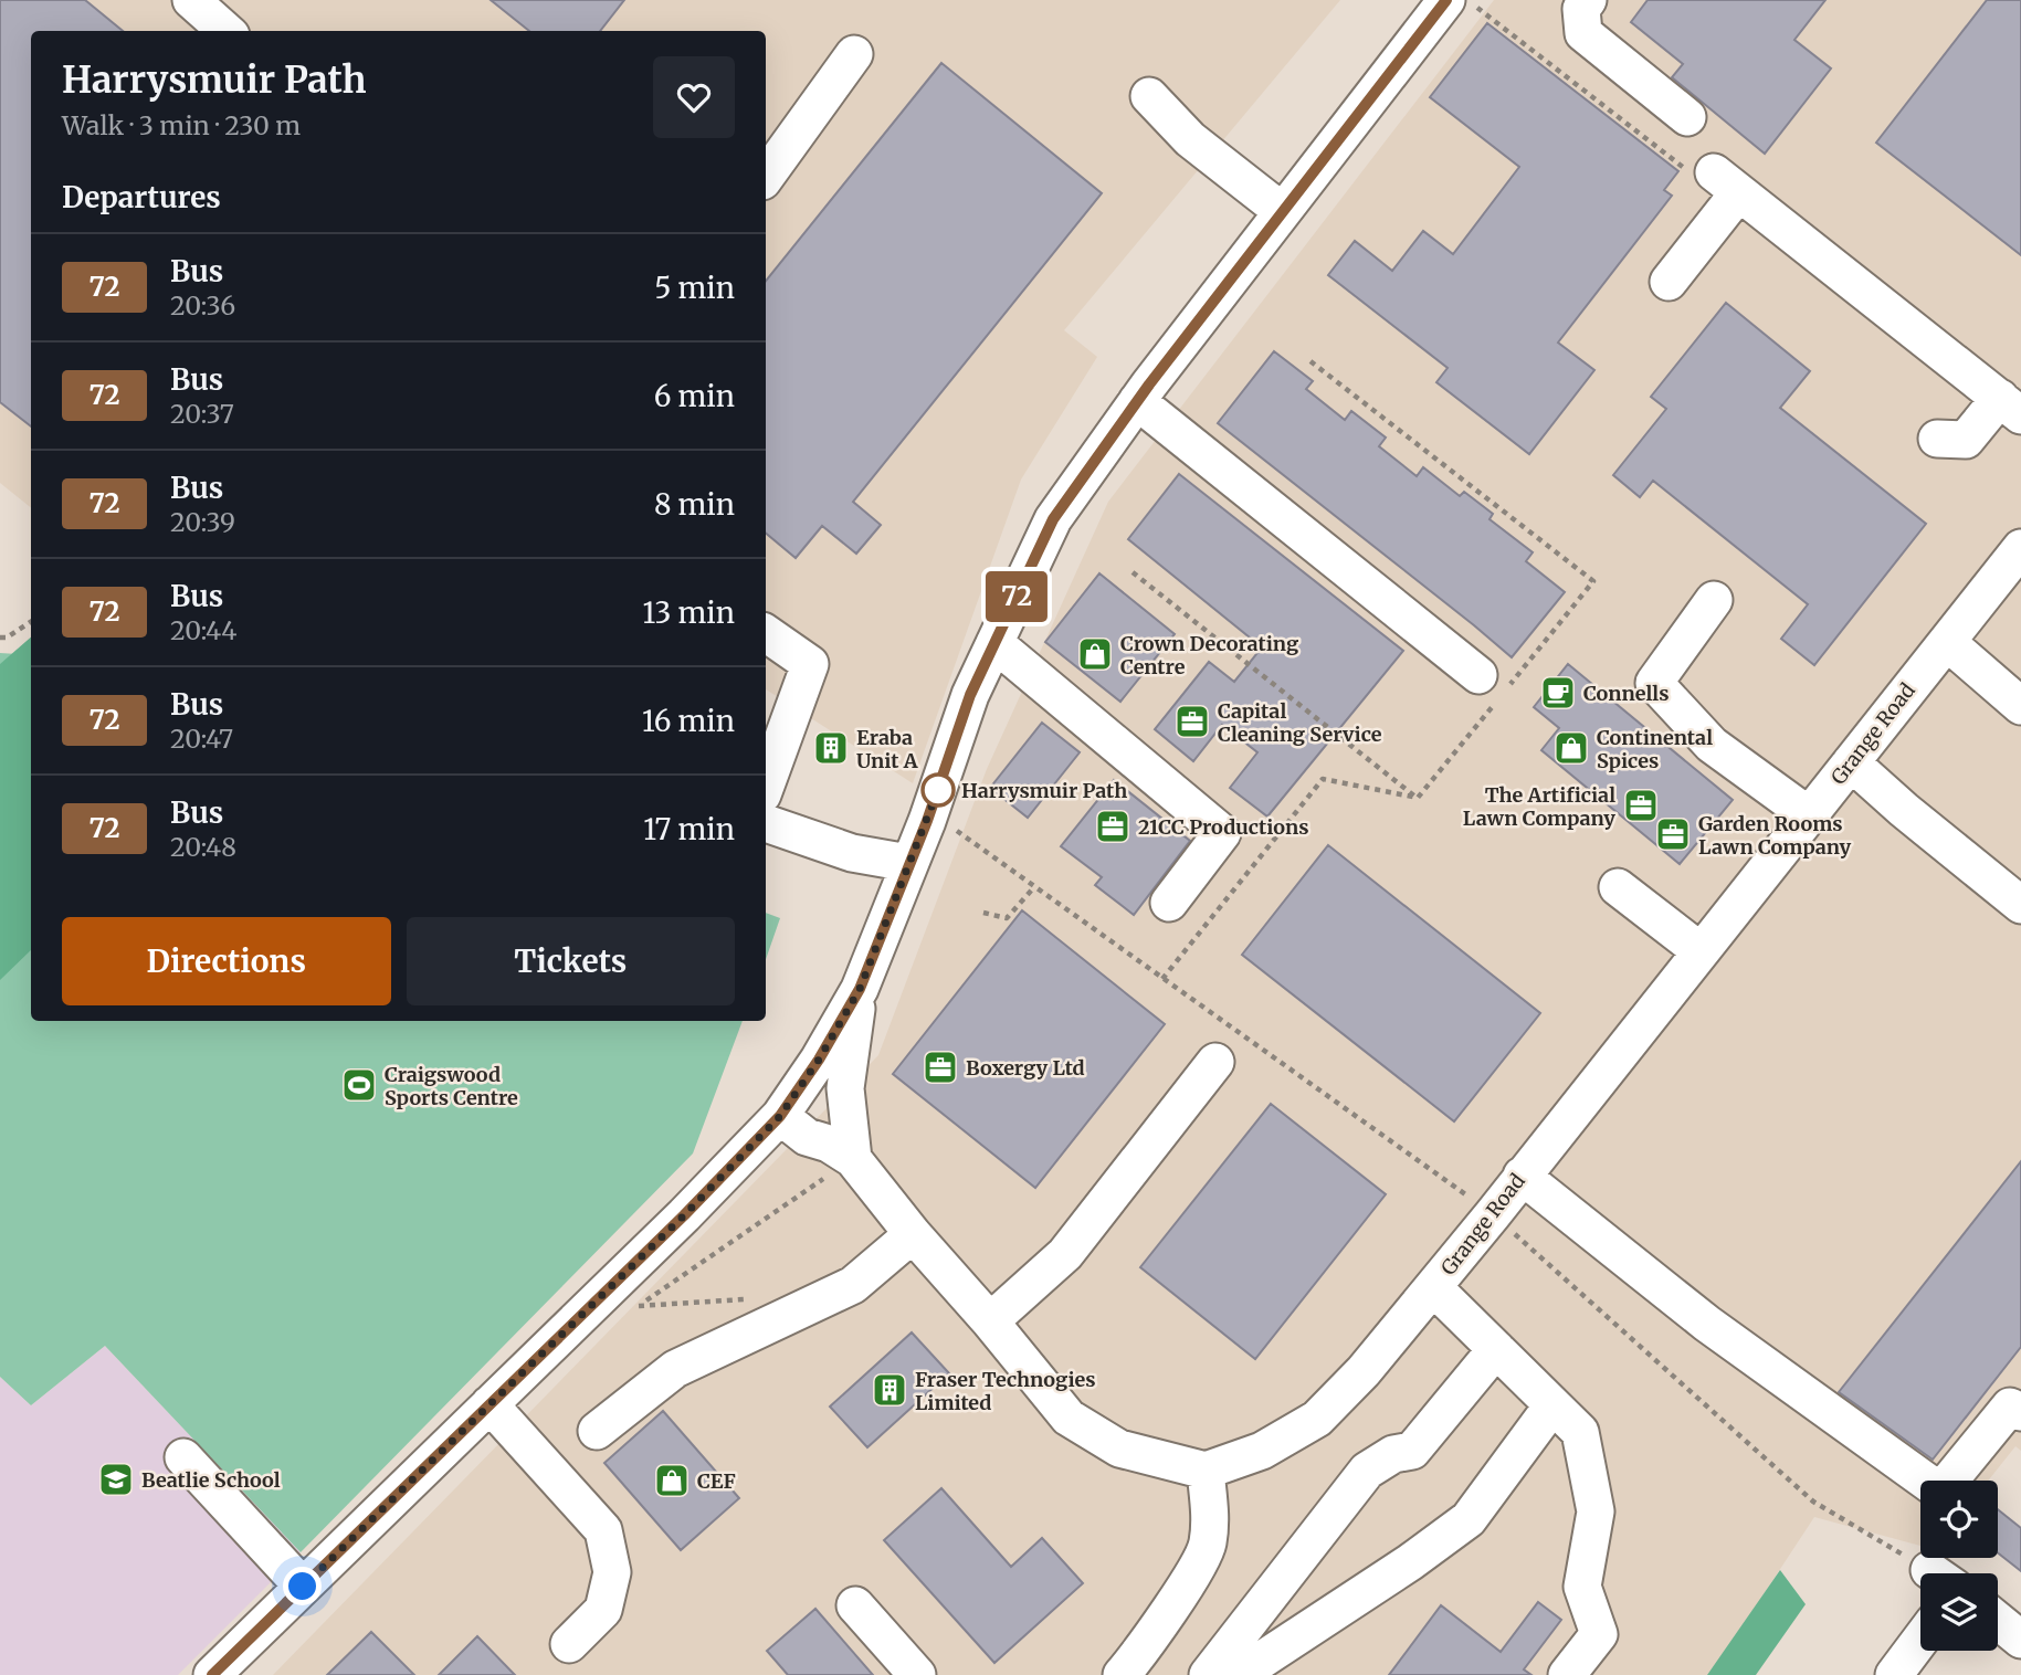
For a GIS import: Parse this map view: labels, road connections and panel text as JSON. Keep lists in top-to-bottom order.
{
  "streets": {
    "street": ["Grange Road"]
  },
  "places": {
    "shop": ["Crown Decorating Centre", "Continental Spices", "CEF"],
    "cafe": ["Connells"],
    "office": [
      "Capital Cleaning Service",
      "The Artificial Lawn Company",
      "21CC Productions",
      "Garden Rooms Lawn Company",
      "Boxergy Ltd"
    ],
    "building": ["Eraba Unit A", "Fraser Technogies Limited"],
    "other": ["Harrysmuir Path"],
    "sports": ["Craigswood Sports Centre"],
    "school or university": ["Beatlie School"]
  },
  "lines": ["bus line 72"],
  "page": {
    "on_map": "72",
    "heading": [
      ["Harrysmuir Path", "Walk · 3 min · 230 m"],
      "Departures"
    ],
    "list": [
      {
        "mark": "72",
        "name": "Bus",
        "note": "20:36",
        "value": "5 min"
      },
      {
        "mark": "72",
        "name": "Bus",
        "note": "20:37",
        "value": "6 min"
      },
      {
        "mark": "72",
        "name": "Bus",
        "note": "20:39",
        "value": "8 min"
      },
      {
        "mark": "72",
        "name": "Bus",
        "note": "20:44",
        "value": "13 min"
      },
      {
        "mark": "72",
        "name": "Bus",
        "note": "20:47",
        "value": "16 min"
      },
      {
        "mark": "72",
        "name": "Bus",
        "note": "20:48",
        "value": "17 min"
      }
    ],
    "buttons": ["Directions", "Tickets"]
  }
}
